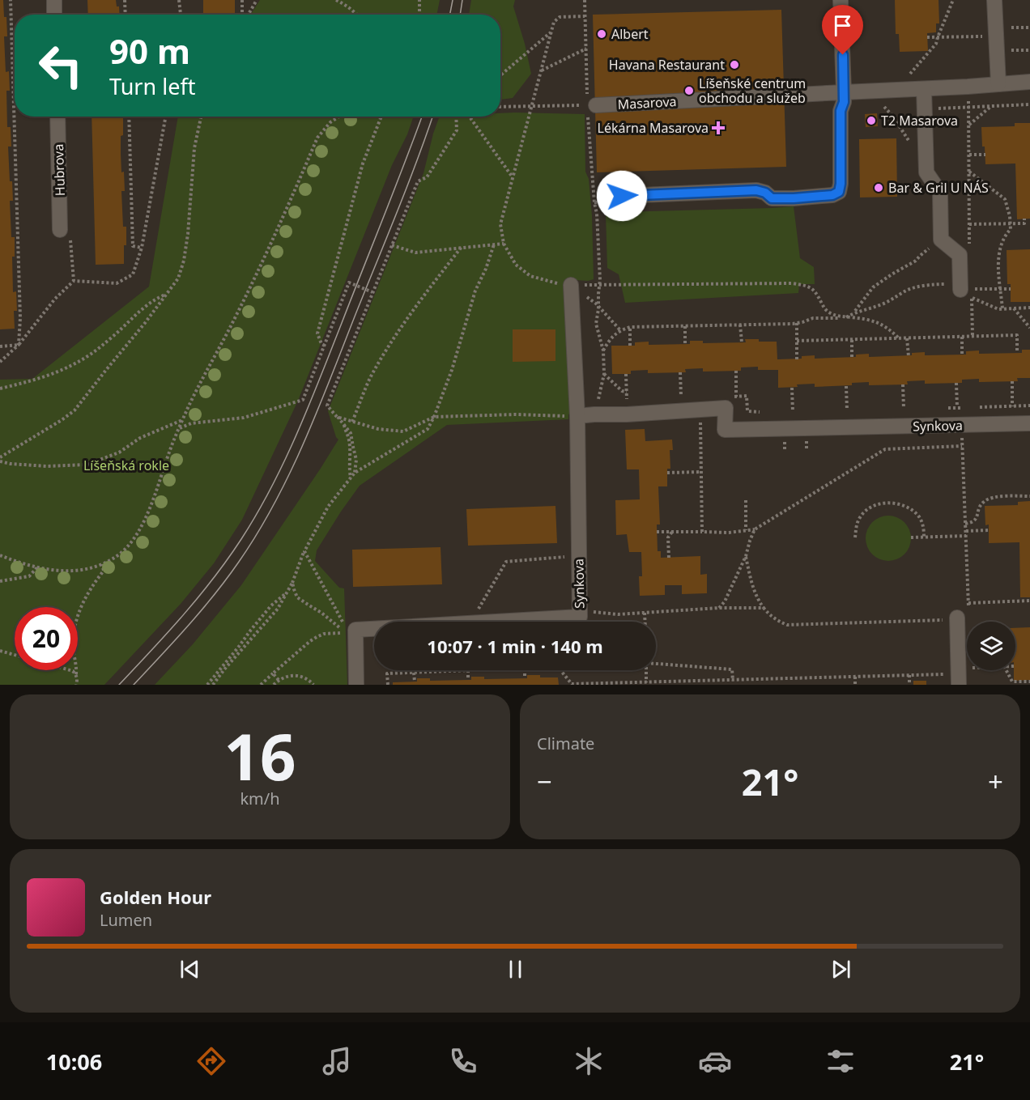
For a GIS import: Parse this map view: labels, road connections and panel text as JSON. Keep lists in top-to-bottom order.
{
  "streets": {
    "street": ["Masarova", "Hubrova", "Synkova"]
  },
  "parks": ["Líšeňská rokle"],
  "places": {
    "other": [
      "Albert",
      "Havana Restaurant",
      "Líšeňské centrum obchodu a služeb",
      "T2 Masarova",
      "Bar & Gril U NÁS"
    ],
    "health": ["Lékárna Masarova"]
  },
  "page": {
    "turn": ["90 m", "Turn left"],
    "limit": "20",
    "trip": "10:07 · 1 min · 140 m",
    "tile": [
      ["16", "km/h"],
      "Climate"
    ],
    "heat": ["−", "21°", "+"],
    "song": ["Golden Hour", "Lumen"],
    "tabs": ["10:06", "21°"]
  }
}
